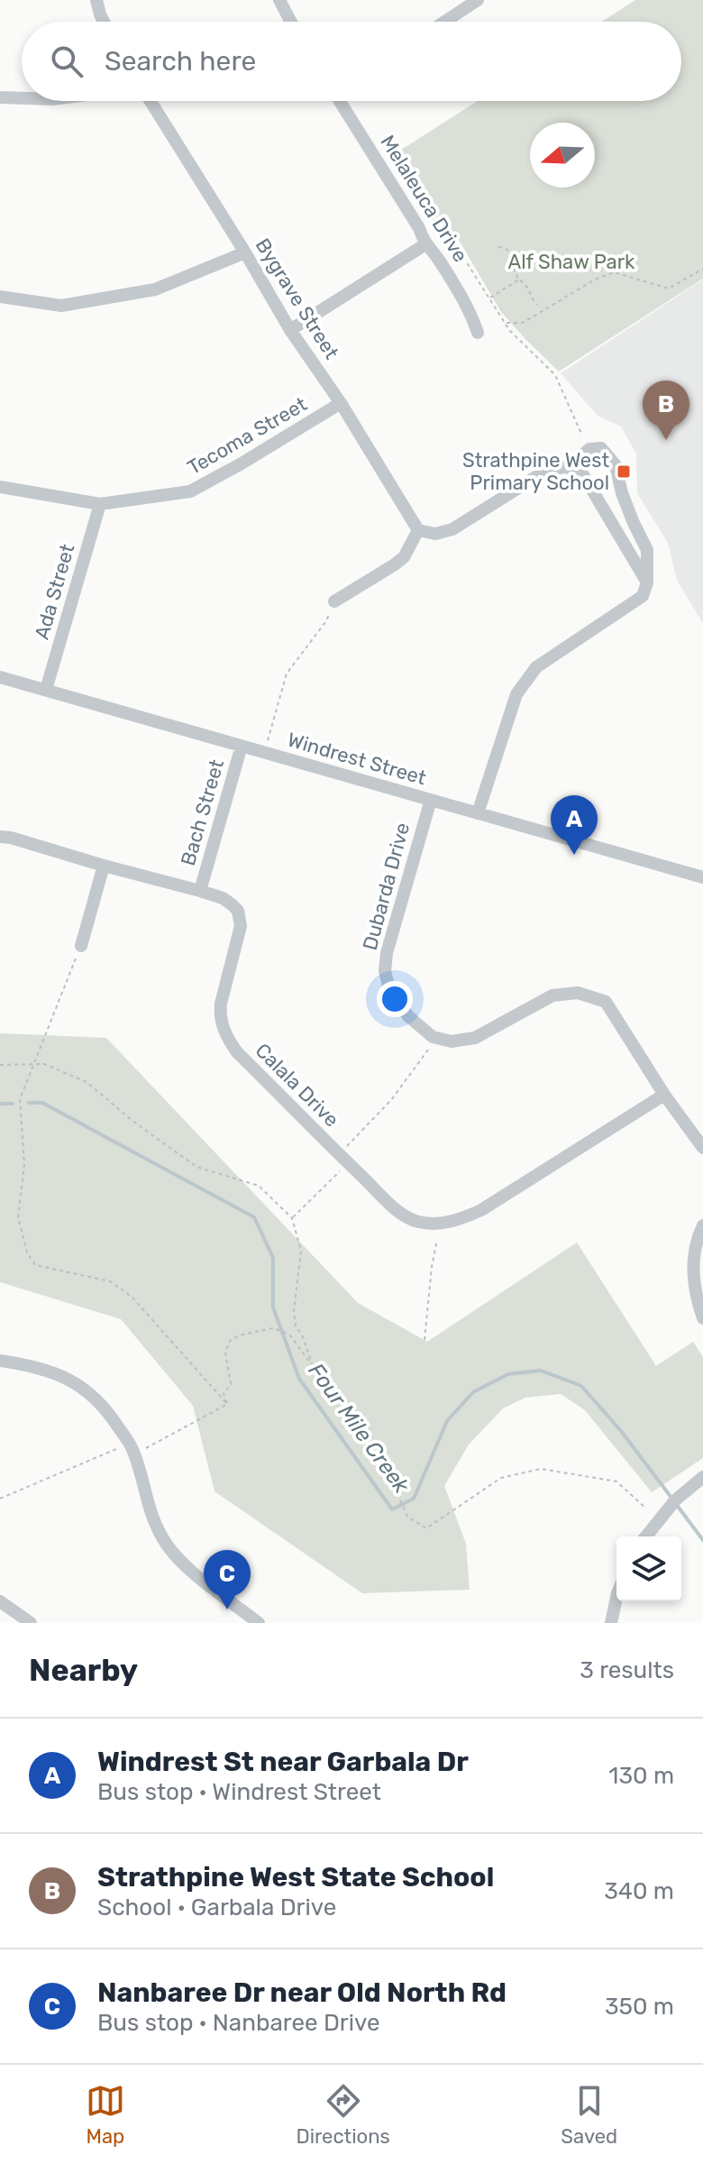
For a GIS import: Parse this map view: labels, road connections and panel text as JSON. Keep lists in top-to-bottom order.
{
  "streets": {
    "street": [
      "Melaleuca Drive",
      "Bygrave Street",
      "Tecoma Street",
      "Ada Street",
      "Windrest Street",
      "Bach Street",
      "Dubarda Drive",
      "Calala Drive"
    ]
  },
  "crossings": [
    ["Bygrave Street", "Tecoma Street"],
    ["Tecoma Street", "Ada Street"],
    ["Ada Street", "Windrest Street"],
    ["Windrest Street", "Bach Street"],
    ["Windrest Street", "Dubarda Drive"],
    ["Bach Street", "Calala Drive"],
    ["Dubarda Drive", "Calala Drive"]
  ],
  "water": ["Four Mile Creek"],
  "parks": ["Alf Shaw Park"],
  "places": {
    "transit": ["Strathpine West Primary School"]
  },
  "north": "left",
  "page": {
    "search": "Search here",
    "pins": ["B", "A", "C"],
    "heading": ["Nearby", "3 results"],
    "list": [
      {
        "mark": "A",
        "name": "Windrest St near Garbala Dr",
        "note": "Bus stop · Windrest Street",
        "value": "130 m"
      },
      {
        "mark": "B",
        "name": "Strathpine West State School",
        "note": "School · Garbala Drive",
        "value": "340 m"
      },
      {
        "mark": "C",
        "name": "Nanbaree Dr near Old North Rd",
        "note": "Bus stop · Nanbaree Drive",
        "value": "350 m"
      }
    ],
    "nav": ["Map", "Directions", "Saved"]
  }
}
